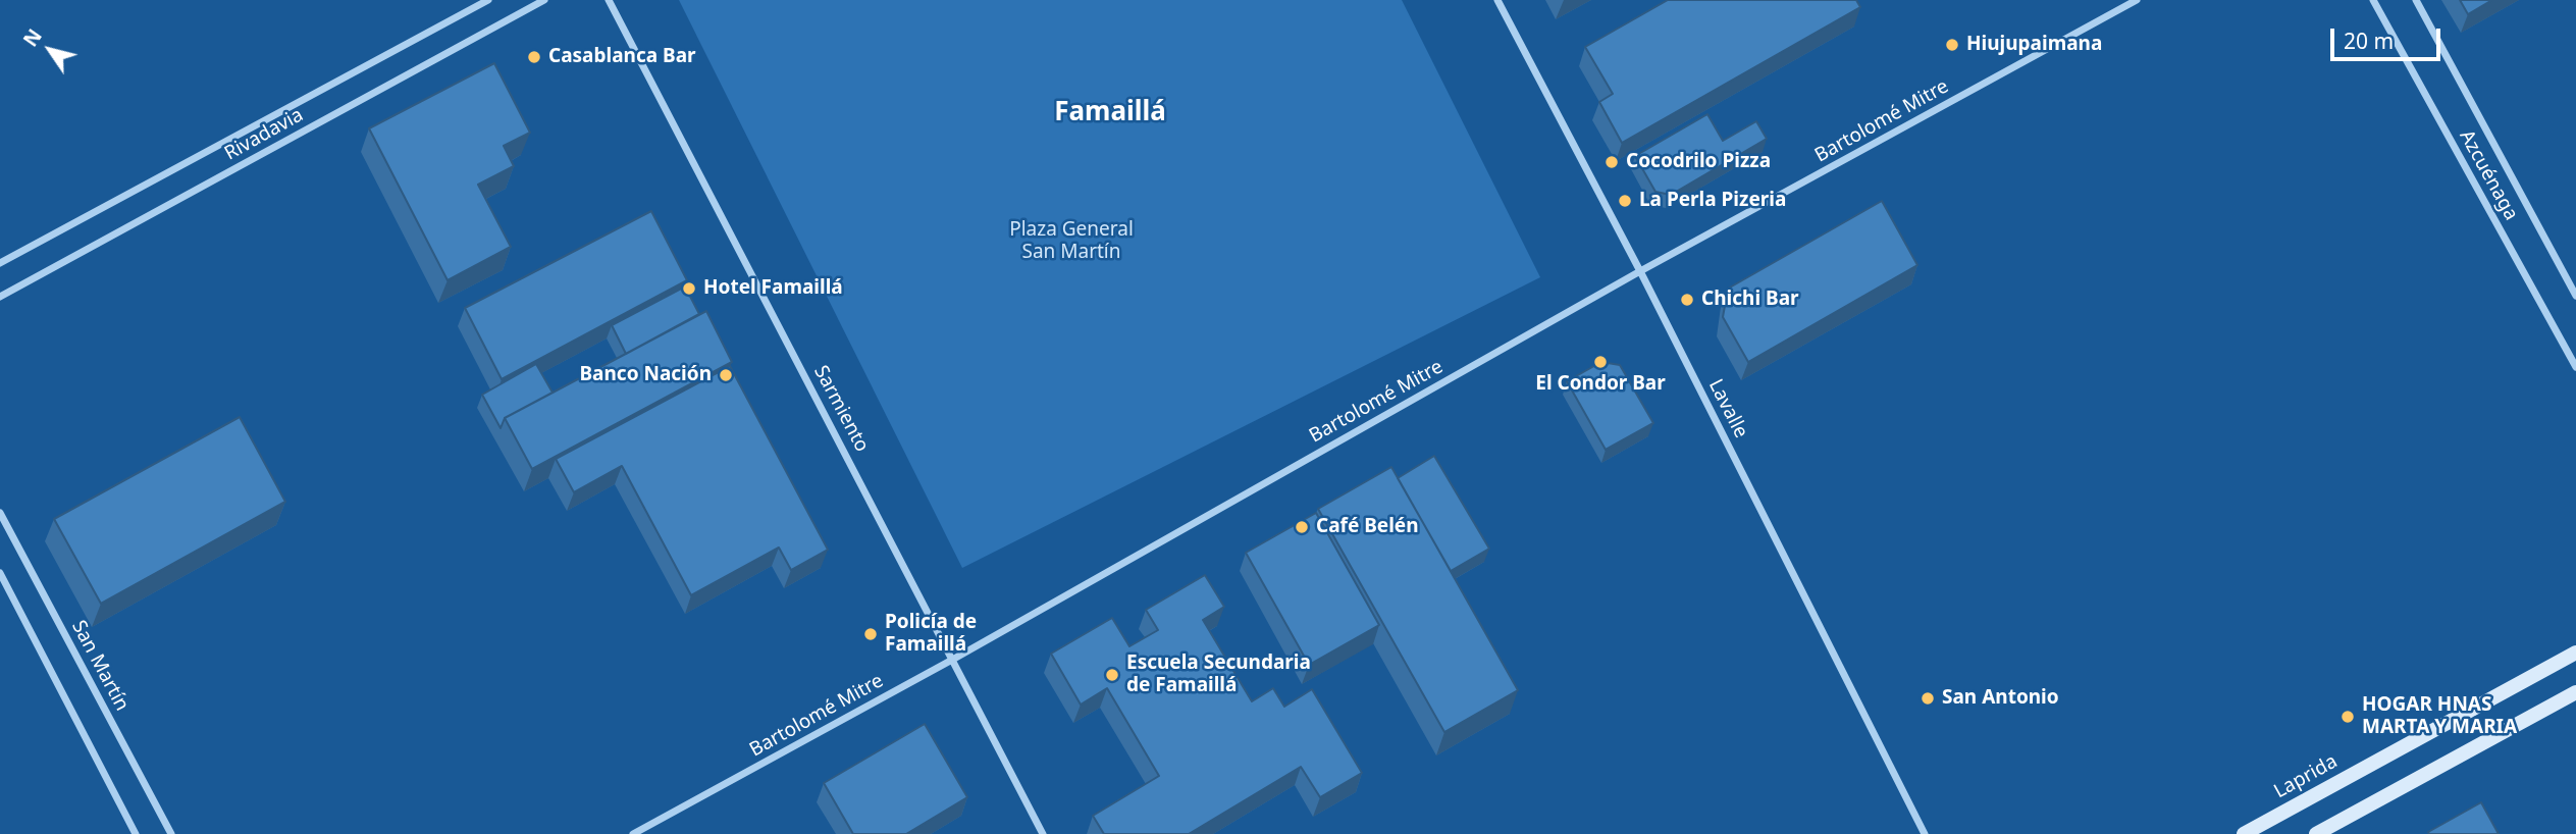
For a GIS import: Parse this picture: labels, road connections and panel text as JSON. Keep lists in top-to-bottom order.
{
  "streets": {
    "main road": ["Laprida"],
    "street": [
      "Bartolomé Mitre",
      "Rivadavia",
      "Azcuénaga",
      "Sarmiento",
      "Lavalle",
      "San Martín"
    ]
  },
  "crossings": [
    ["Bartolomé Mitre", "Sarmiento"],
    ["Bartolomé Mitre", "Lavalle"]
  ],
  "districts": ["Famaillá"],
  "parks": ["Plaza General San Martín"],
  "places": [
    "Hiujupaimana",
    "Casablanca Bar",
    "Cocodrilo Pizza",
    "La Perla Pizeria",
    "Hotel Famaillá",
    "Chichi Bar",
    "El Condor Bar",
    "Banco Nación",
    "Café Belén",
    "Policía de Famaillá",
    "Escuela Secundaria de Famaillá",
    "San Antonio",
    "HOGAR HNAS MARTA Y MARIA"
  ],
  "scale_bar": "20 m",
  "north": "top left"
}
